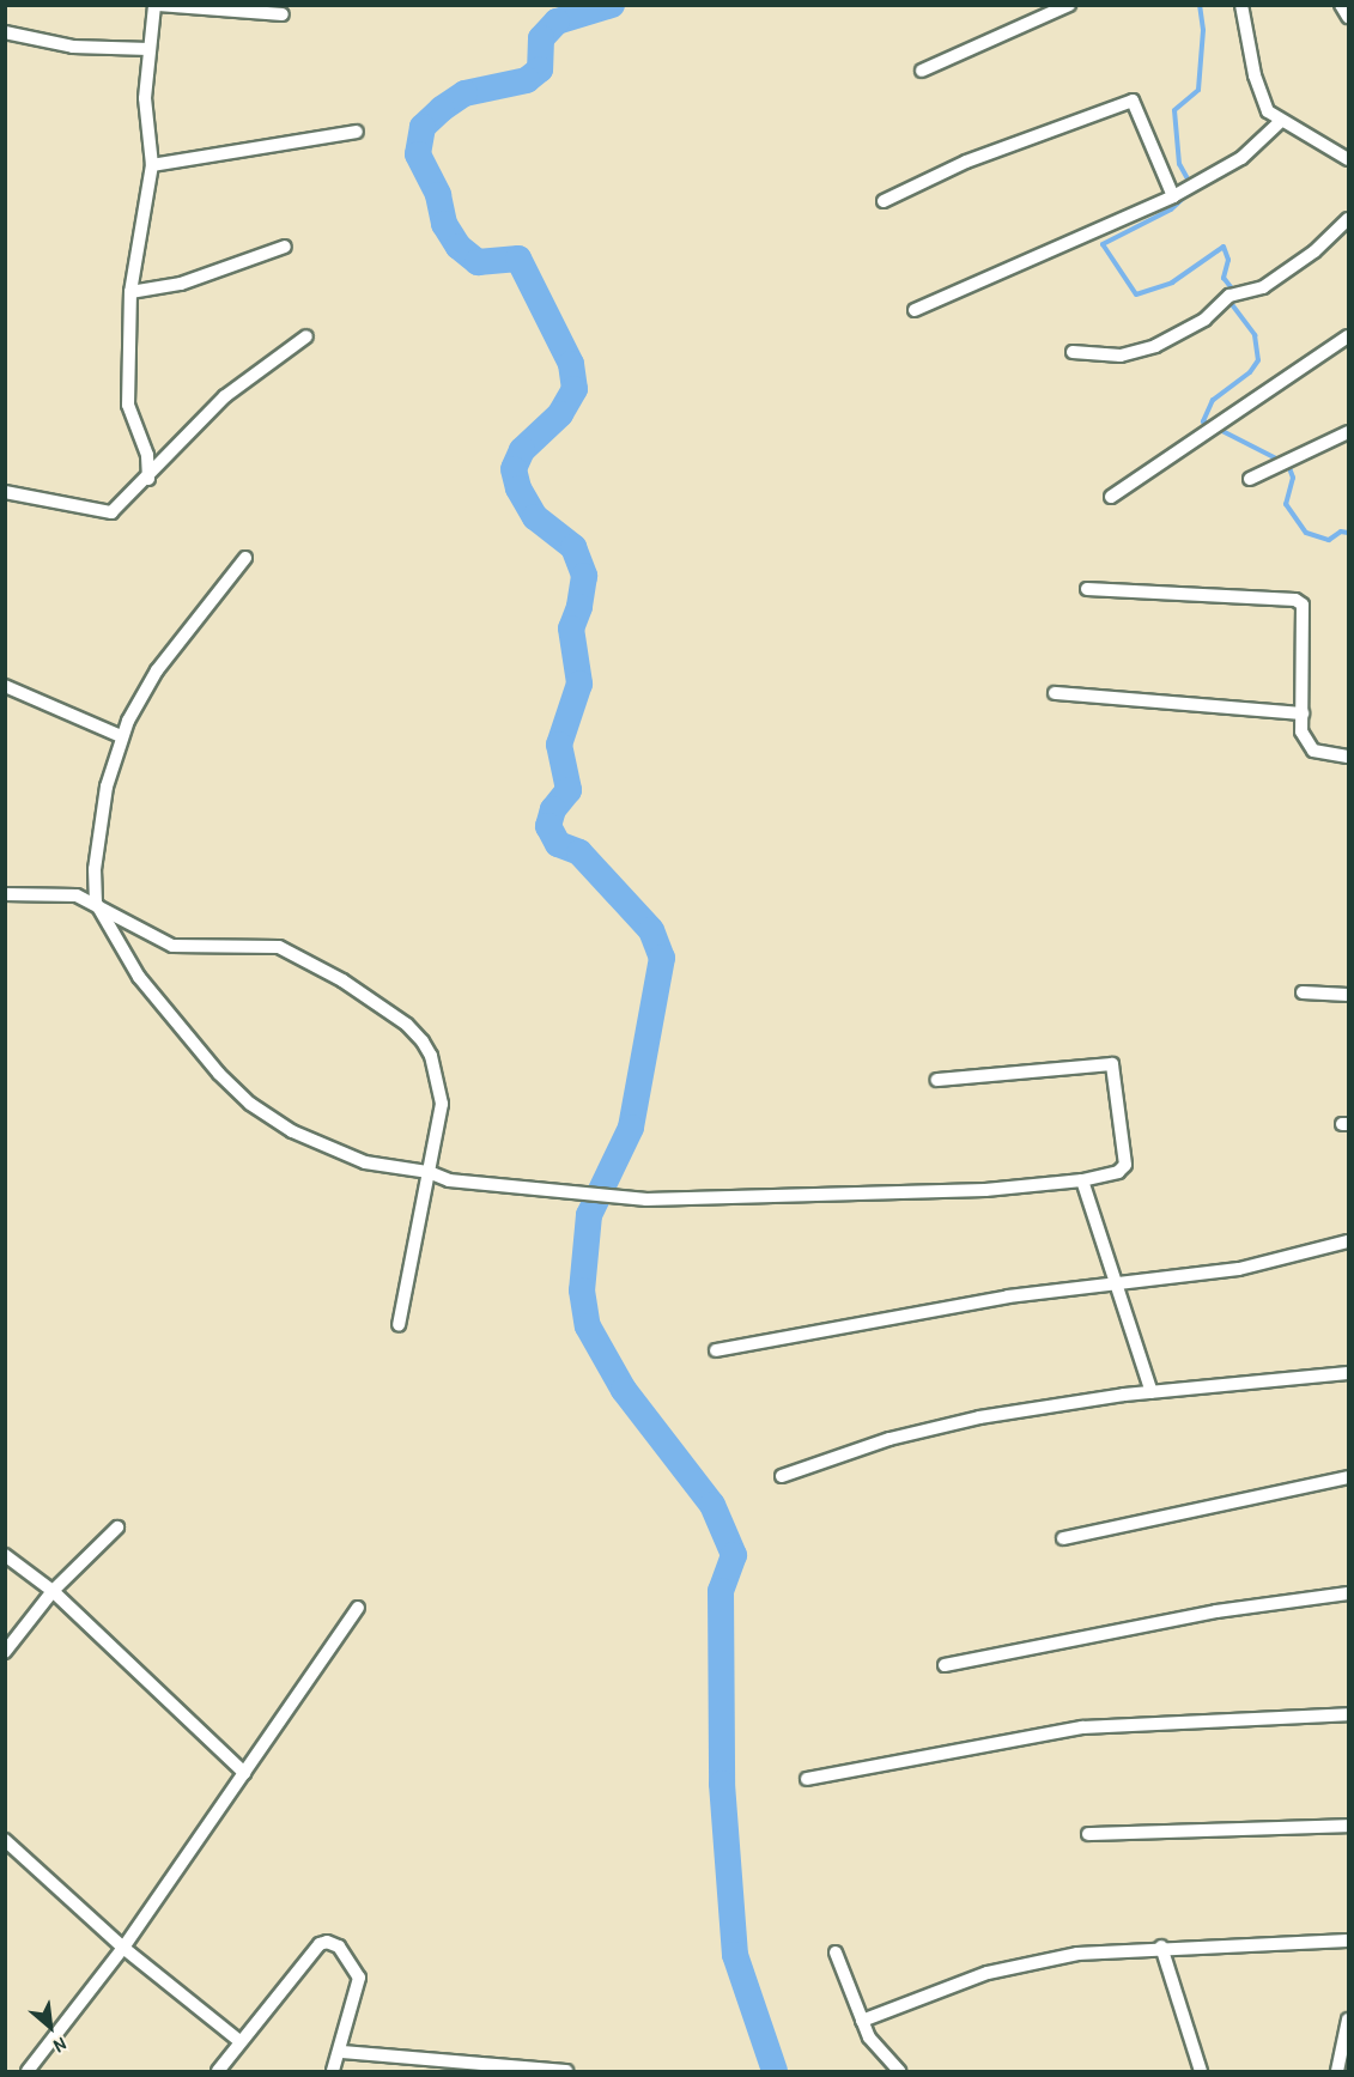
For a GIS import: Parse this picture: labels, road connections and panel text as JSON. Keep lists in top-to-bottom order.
{
  "north": "bottom right"
}
